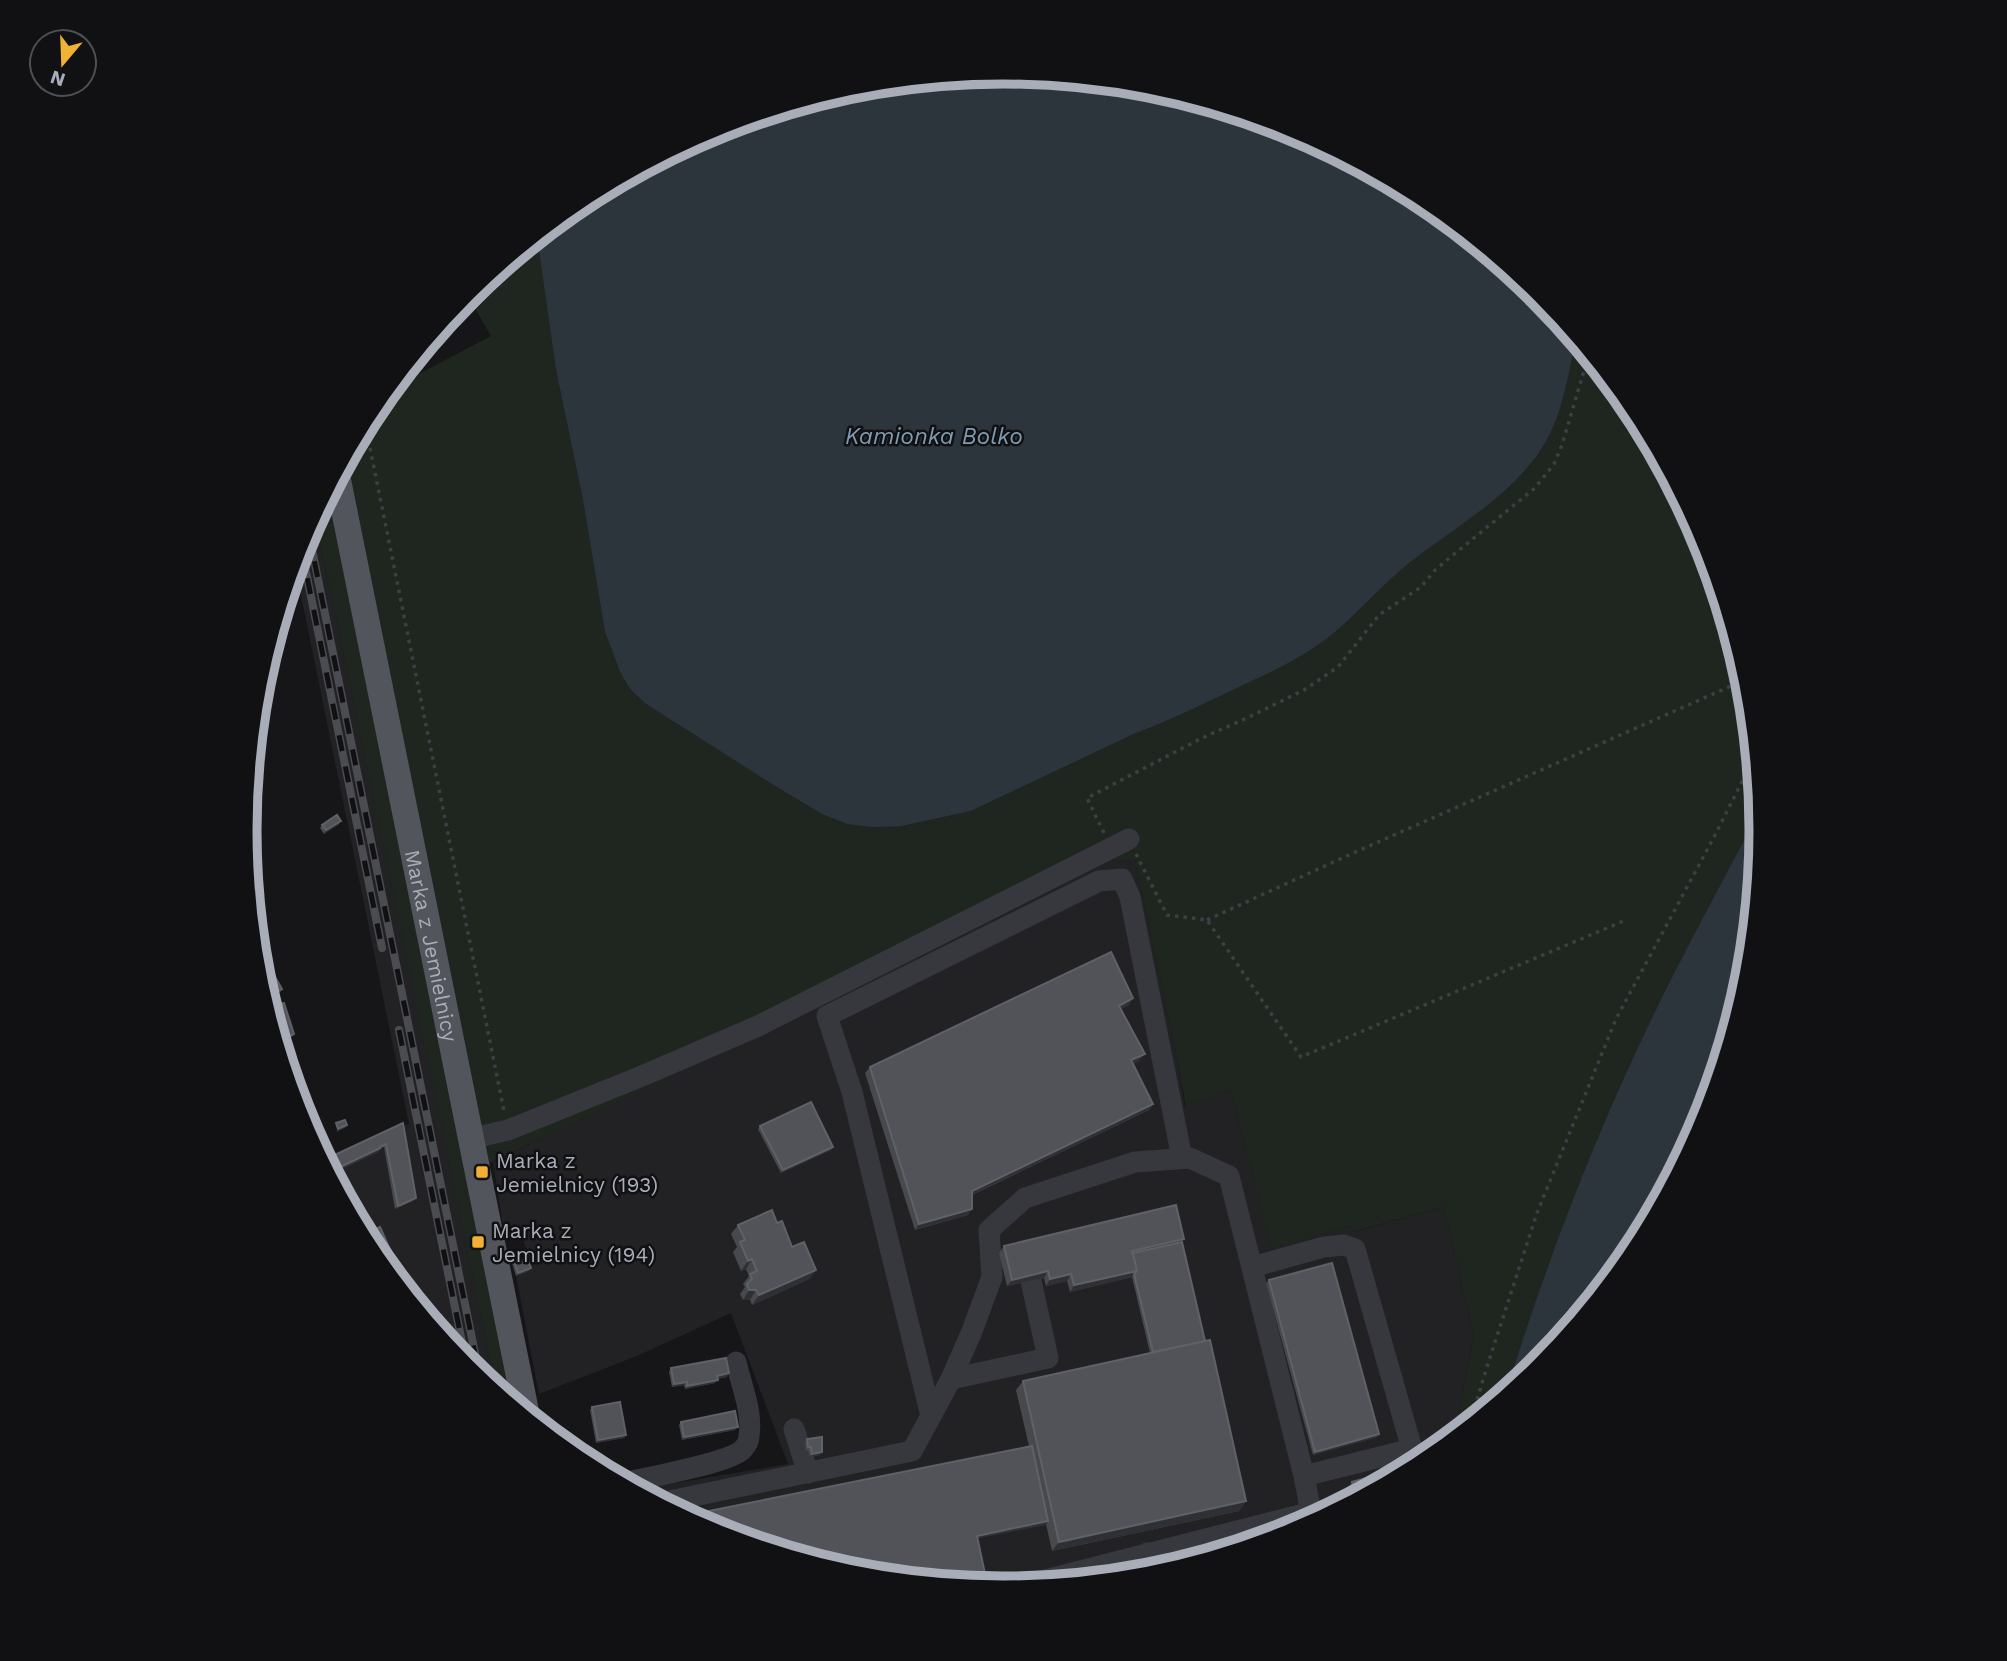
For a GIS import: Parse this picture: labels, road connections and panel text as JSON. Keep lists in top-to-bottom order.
{
  "streets": {
    "main road": ["Marka z Jemielnicy"]
  },
  "water": ["Kamionka Bolko"],
  "places": {
    "transit": ["Marka z Jemielnicy (193)", "Marka z Jemielnicy (194)"]
  },
  "north": "bottom"
}
